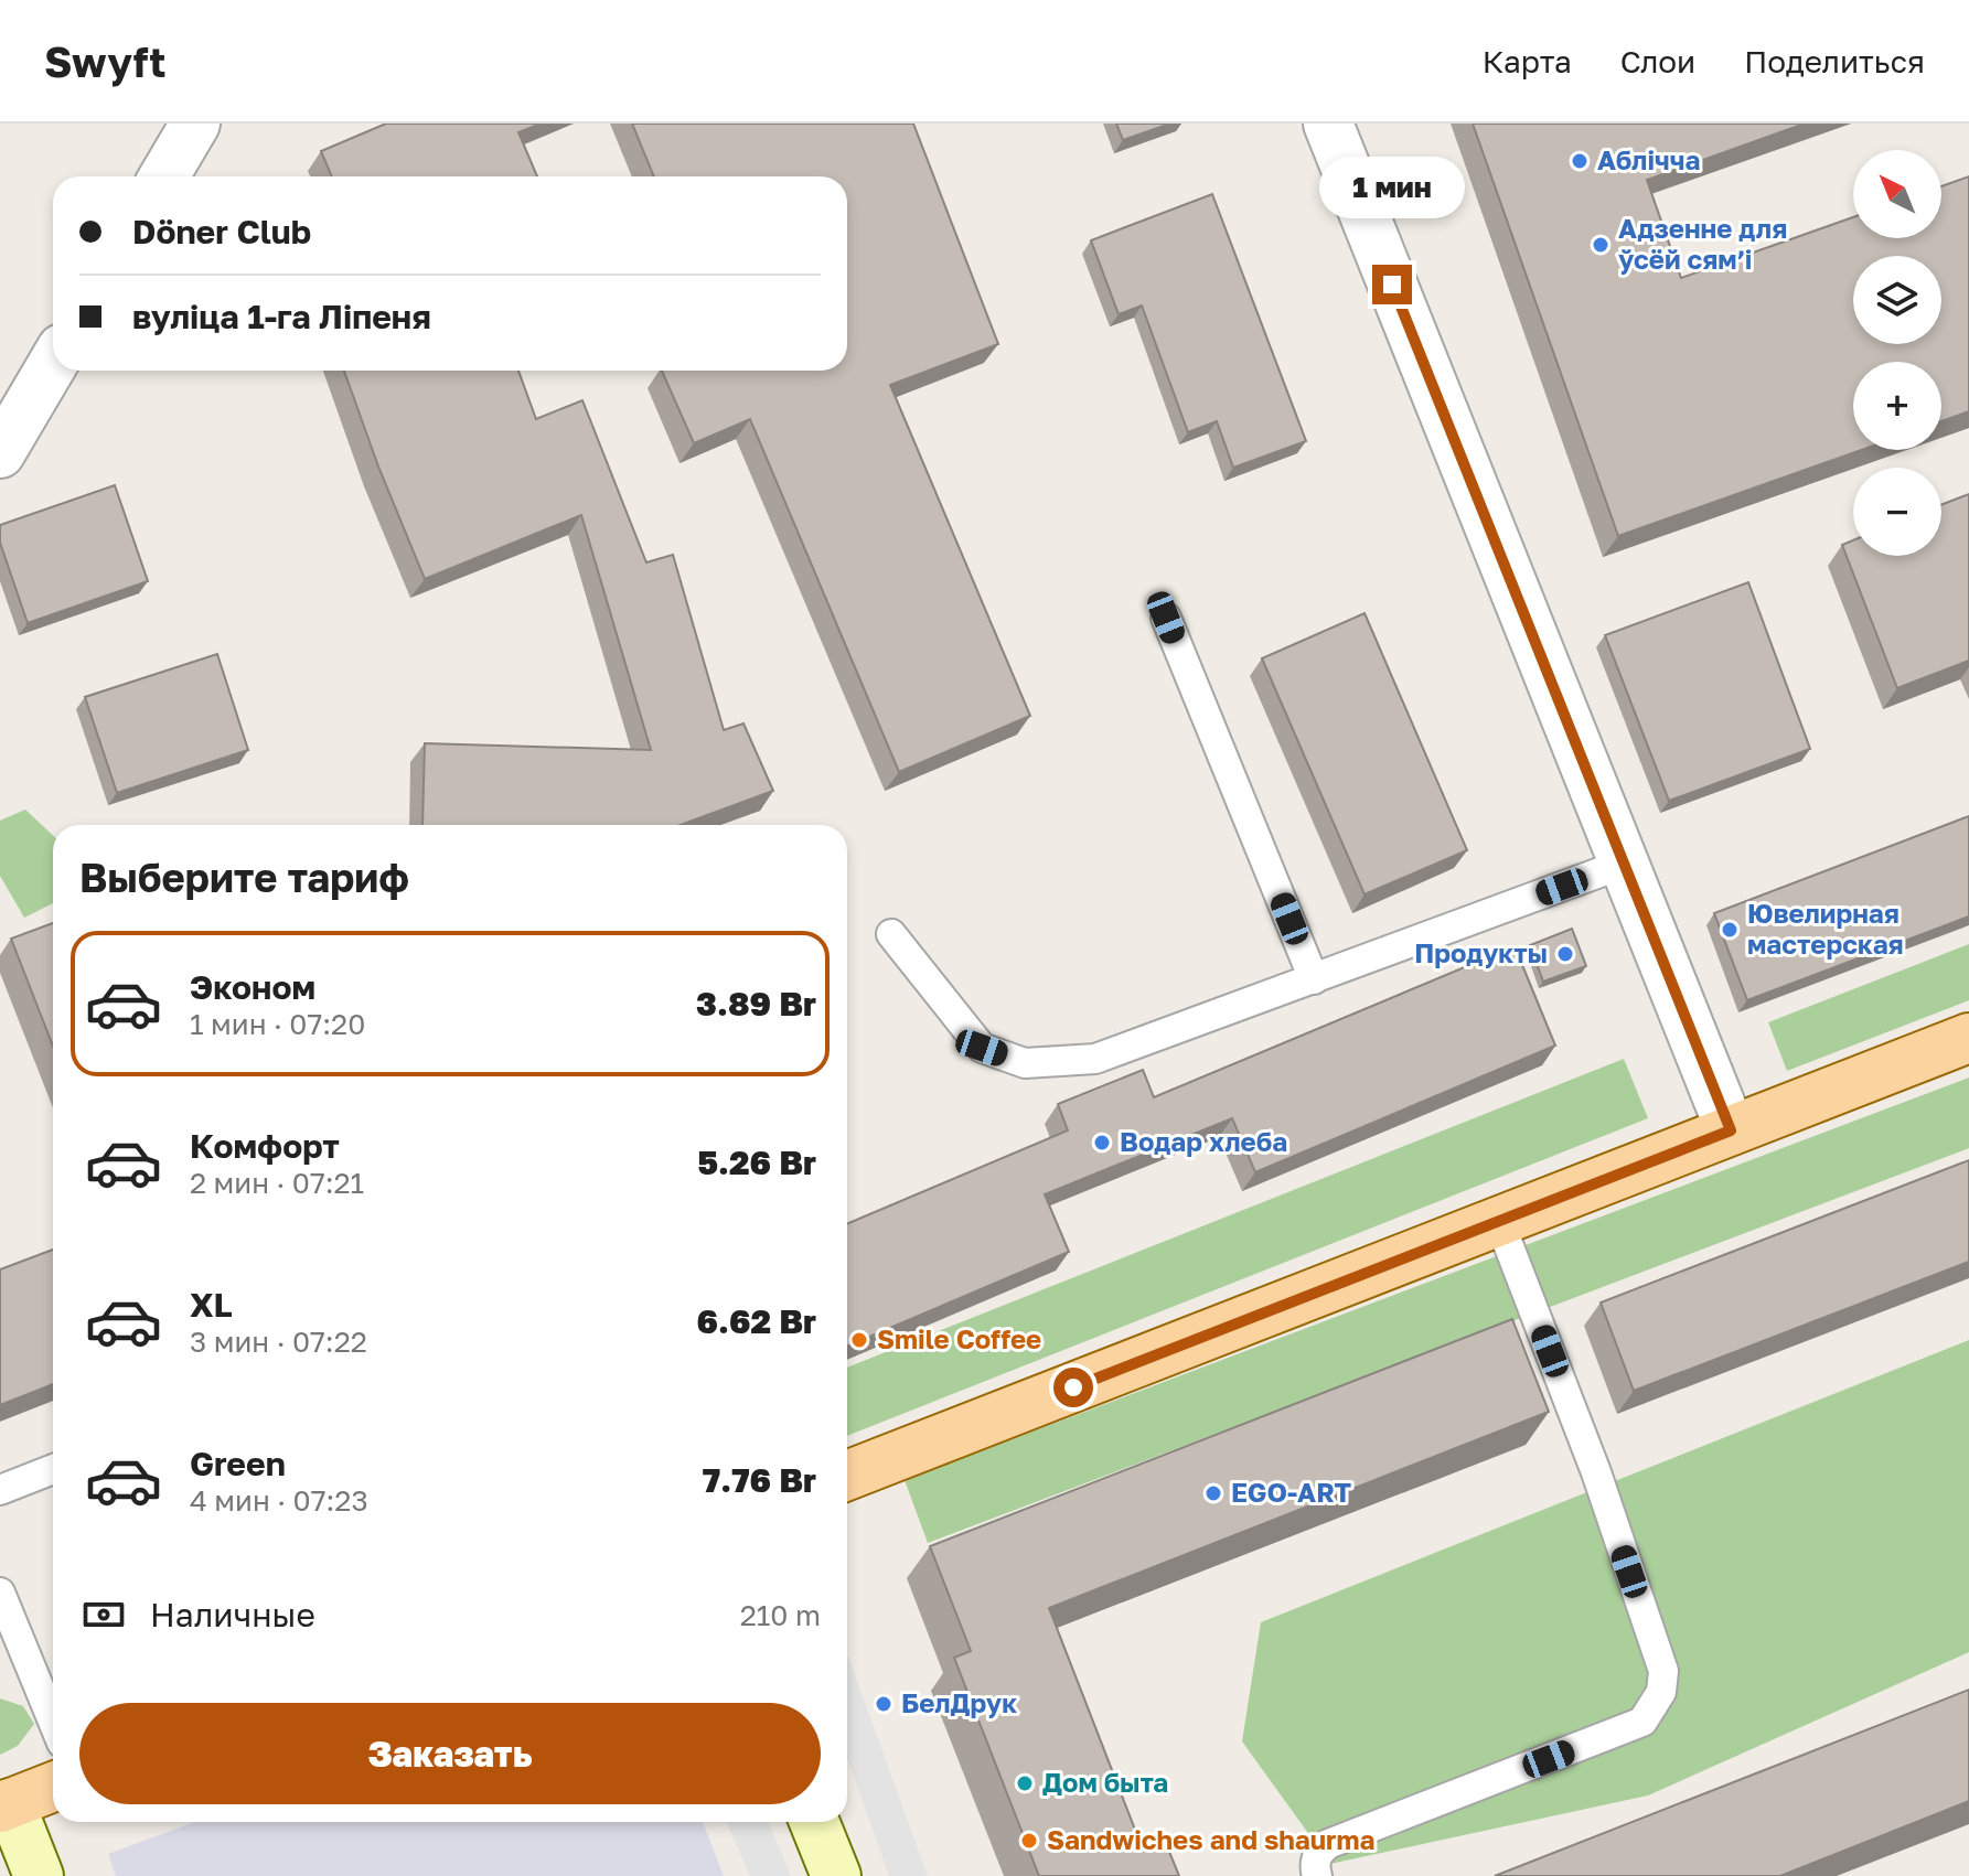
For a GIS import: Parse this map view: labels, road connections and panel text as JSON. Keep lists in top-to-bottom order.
{
  "places": [
    "Аблічча",
    "Адзенне для ўсёй сямʼі",
    "Ювелирная мастерская",
    "Продукты",
    "Водар хлеба",
    "Smile Coffee",
    "EGO-ART",
    "БелДрук",
    "Дом быта",
    "Sandwiches and shaurma"
  ],
  "north": "top left",
  "page": {
    "header": "Swyft",
    "nav": ["Карта", "Слои", "Поделиться"],
    "map_buttons": ["+", "−"],
    "bubble": "1 мин",
    "banner": ["Döner Club", "вуліца 1-га Ліпеня"],
    "heading": "Выберите тариф",
    "list": [
      {
        "name": "Эконом",
        "note": "1 мин · 07:20",
        "value": "3.89 Br"
      },
      {
        "name": "Комфорт",
        "note": "2 мин · 07:21",
        "value": "5.26 Br"
      },
      {
        "name": "XL",
        "note": "3 мин · 07:22",
        "value": "6.62 Br"
      },
      {
        "name": "Green",
        "note": "4 мин · 07:23",
        "value": "7.76 Br"
      }
    ],
    "pay": ["Наличные", "210 m"],
    "buttons": "Заказать"
  }
}
